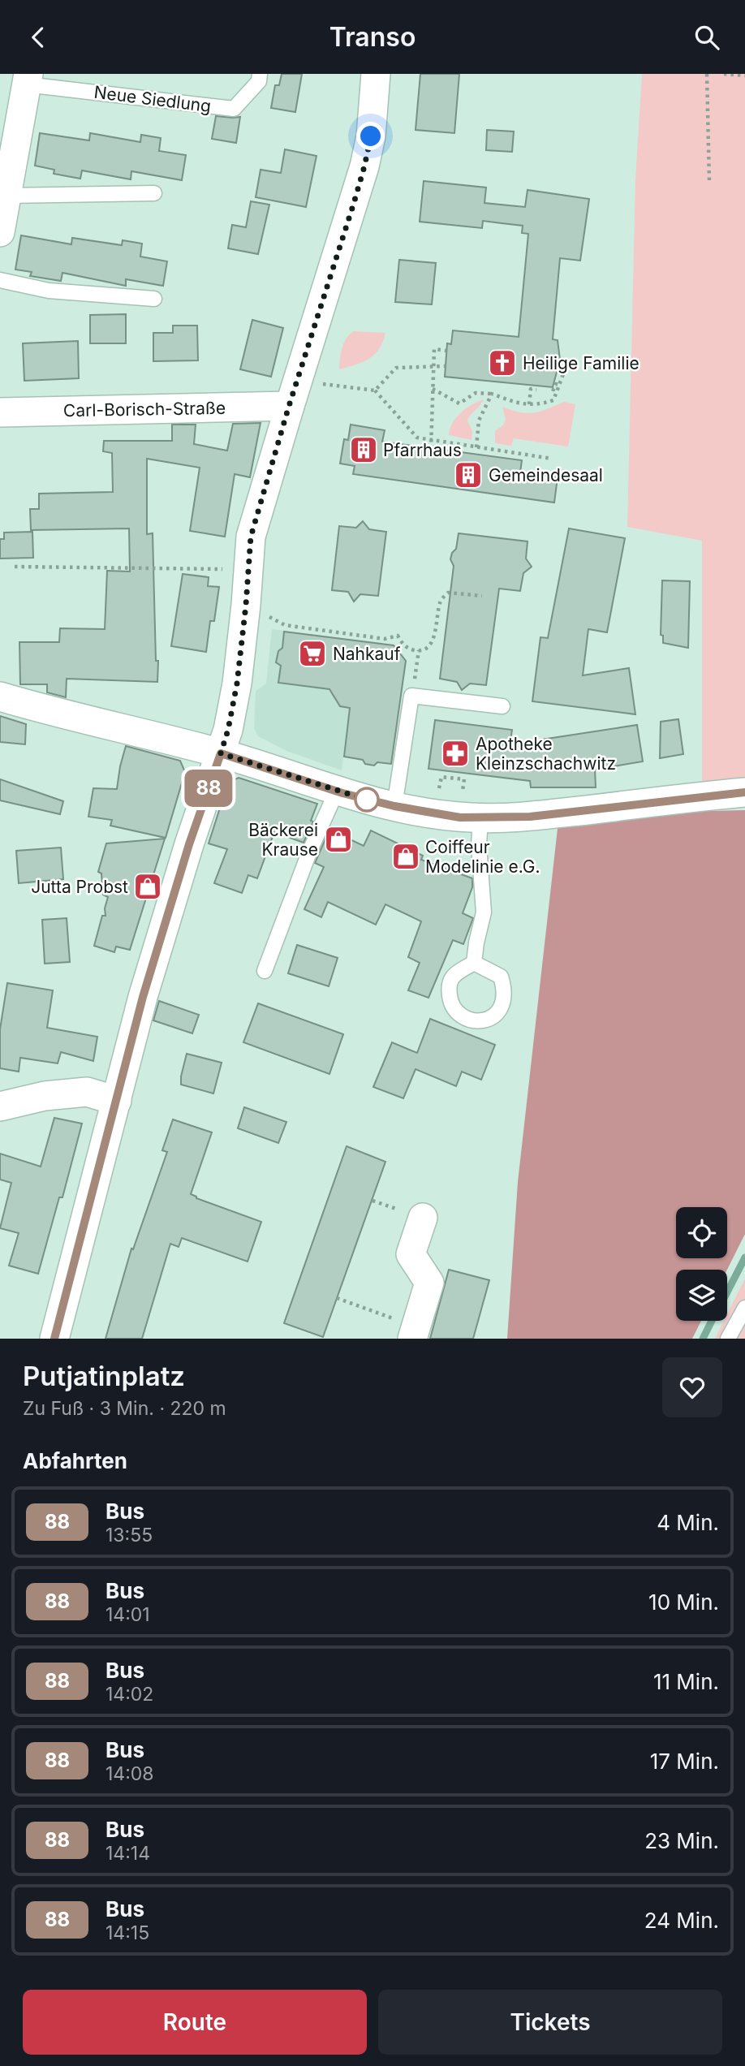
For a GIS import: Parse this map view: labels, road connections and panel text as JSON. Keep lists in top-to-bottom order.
{
  "streets": {
    "street": ["Neue Siedlung", "Carl-Borisch-Straße"]
  },
  "places": {
    "church": ["Heilige Familie"],
    "building": ["Pfarrhaus", "Gemeindesaal"],
    "supermarket": ["Nahkauf"],
    "pharmacy": ["Apotheke Kleinzschachwitz"],
    "shop": ["Bäckerei Krause", "Coiffeur Modelinie e.G.", "Jutta Probst"]
  },
  "lines": ["bus line 88"],
  "page": {
    "header": "Transo",
    "on_map": "88",
    "heading": [
      ["Putjatinplatz", "Zu Fuß · 3 Min. · 220 m"],
      "Abfahrten"
    ],
    "list": [
      {
        "mark": "88",
        "name": "Bus",
        "note": "13:55",
        "value": "4 Min."
      },
      {
        "mark": "88",
        "name": "Bus",
        "note": "14:01",
        "value": "10 Min."
      },
      {
        "mark": "88",
        "name": "Bus",
        "note": "14:02",
        "value": "11 Min."
      },
      {
        "mark": "88",
        "name": "Bus",
        "note": "14:08",
        "value": "17 Min."
      },
      {
        "mark": "88",
        "name": "Bus",
        "note": "14:14",
        "value": "23 Min."
      },
      {
        "mark": "88",
        "name": "Bus",
        "note": "14:15",
        "value": "24 Min."
      }
    ],
    "buttons": ["Route", "Tickets"]
  }
}
